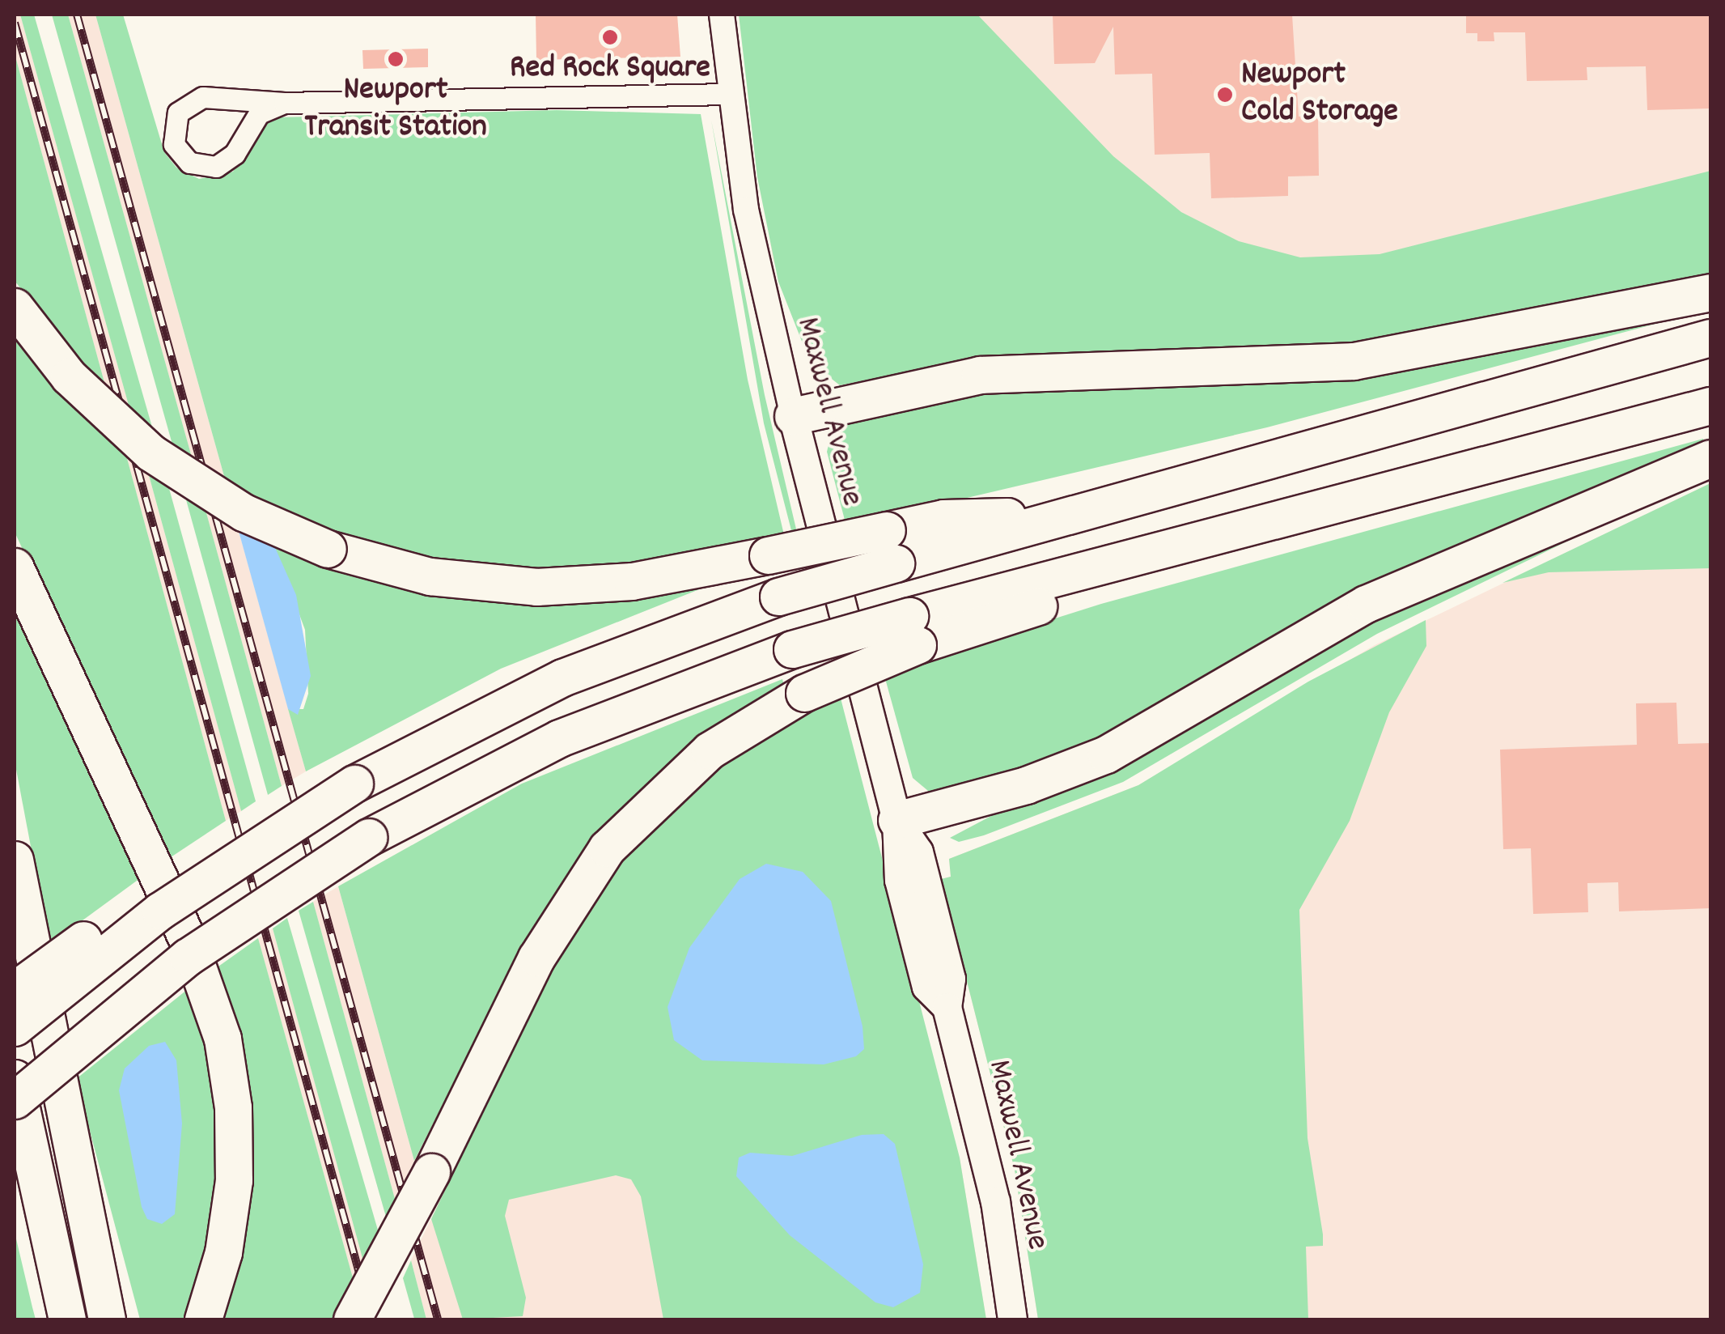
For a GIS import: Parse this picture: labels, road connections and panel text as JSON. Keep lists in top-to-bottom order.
{
  "streets": {
    "main road": ["Maxwell Avenue"]
  },
  "places": ["Red Rock Square", "Newport Transit Station", "Newport Cold Storage"]
}
